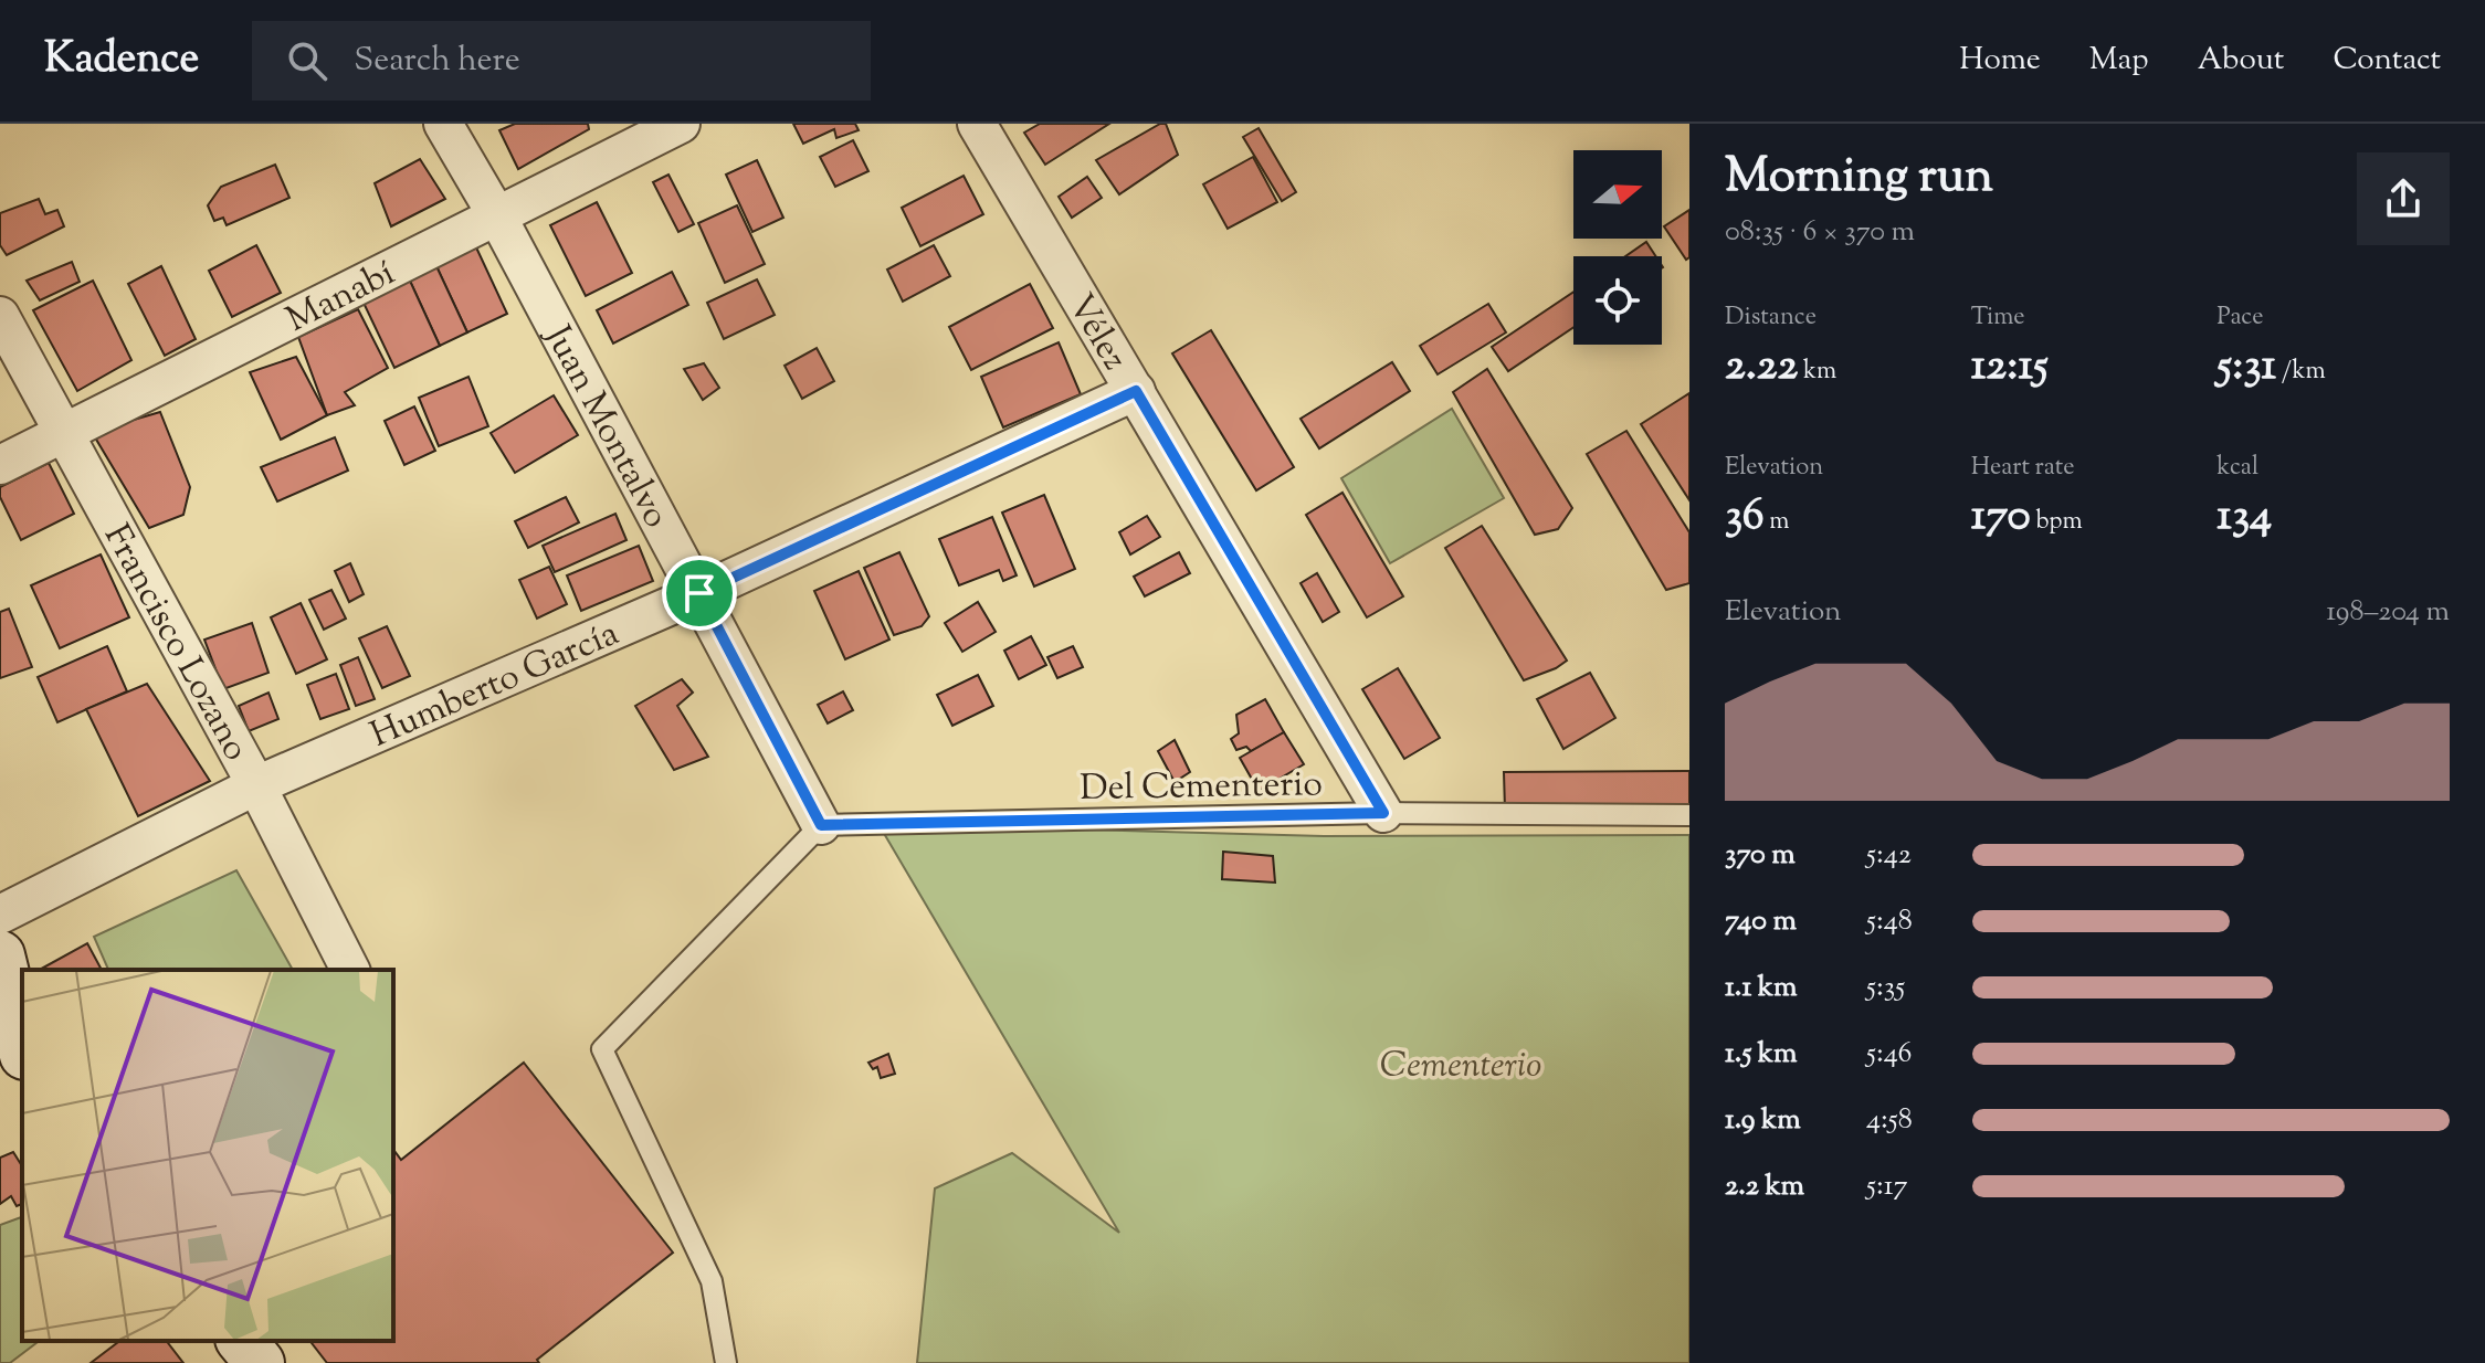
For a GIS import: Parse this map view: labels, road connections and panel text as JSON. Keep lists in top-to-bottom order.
{
  "streets": {
    "street": [
      "Manabí",
      "Vélez",
      "Juan Montalvo",
      "Francisco Lozano",
      "Humberto García"
    ],
    "lane": ["Del Cementerio"]
  },
  "crossings": [
    ["Manabí", "Juan Montalvo"],
    ["Manabí", "Francisco Lozano"],
    ["Vélez", "Humberto García"],
    ["Vélez", "Del Cementerio"],
    ["Juan Montalvo", "Humberto García"],
    ["Juan Montalvo", "Del Cementerio"],
    ["Francisco Lozano", "Humberto García"]
  ],
  "parks": ["Cementerio"],
  "north": "right",
  "page": {
    "header": "Kadence",
    "search": "Search here",
    "nav": [
      "Home",
      "Map",
      "About",
      "Contact"
    ],
    "heading": ["Morning run", "08:35 · 6 × 370 m"],
    "stats": [
      ["Distance", "2.22 km"],
      ["Time", "12:15"],
      ["Pace", "5:31 /km"],
      ["Elevation", "36 m"],
      ["Heart rate", "170 bpm"],
      ["kcal", "134"]
    ],
    "chart": ["Elevation", "198–204 m"],
    "list": [
      {
        "name": "370 m",
        "note": "5:42"
      },
      {
        "name": "740 m",
        "note": "5:48"
      },
      {
        "name": "1.1 km",
        "note": "5:35"
      },
      {
        "name": "1.5 km",
        "note": "5:46"
      },
      {
        "name": "1.9 km",
        "note": "4:58"
      },
      {
        "name": "2.2 km",
        "note": "5:17"
      }
    ]
  }
}
